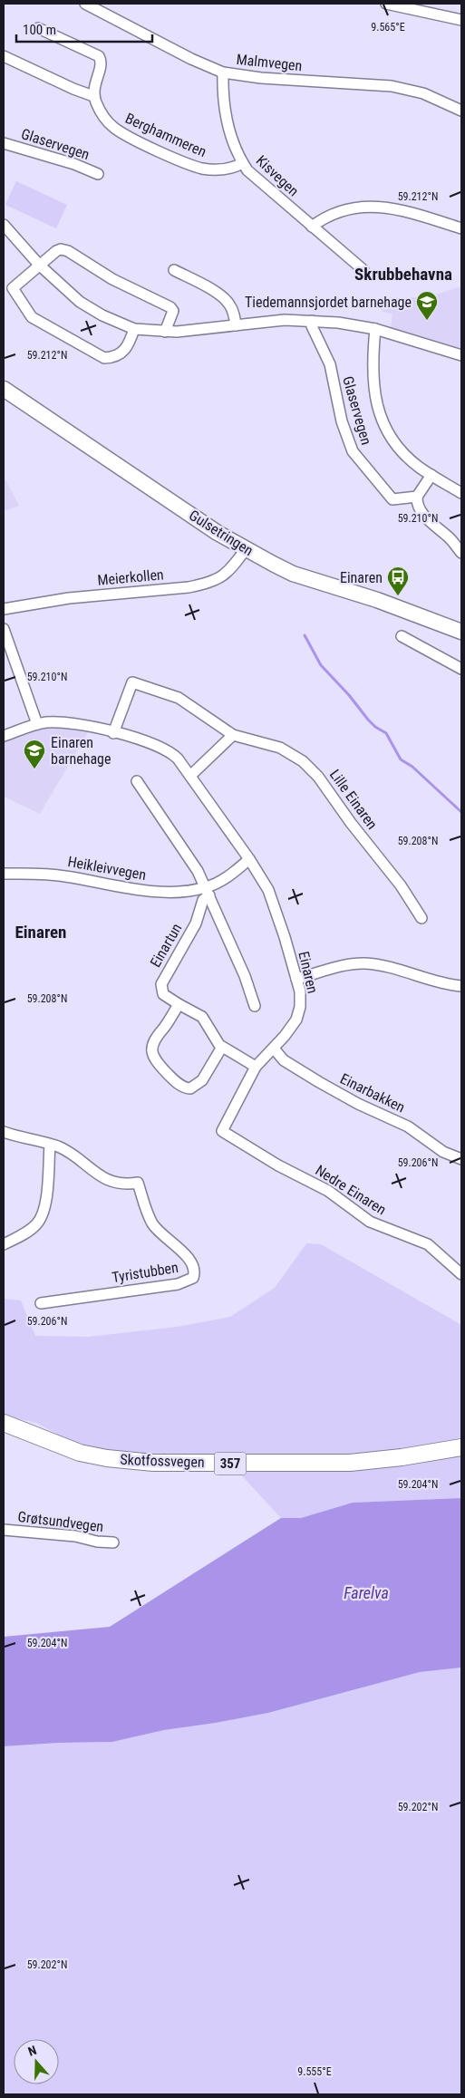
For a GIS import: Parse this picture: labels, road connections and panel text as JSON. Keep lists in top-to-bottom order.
{
  "streets": {
    "main road": ["Skotfossvegen", "357"],
    "street": [
      "Malmvegen",
      "Berghammeren",
      "Glaservegen",
      "Kisvegen",
      "Gulsetringen",
      "Meierkollen",
      "Lille Einaren",
      "Heikleivvegen",
      "Einartun",
      "Einaren",
      "Einarbakken",
      "Nedre Einaren",
      "Tyristubben",
      "Grøtsundvegen"
    ]
  },
  "crossings": [
    ["Malmvegen", "Kisvegen"],
    ["Berghammeren", "Kisvegen"],
    ["Gulsetringen", "Meierkollen"],
    ["Lille Einaren", "Einaren"],
    ["Heikleivvegen", "Einartun"],
    ["Einartun", "Einaren"],
    ["Einaren", "Einarbakken"],
    ["Einaren", "Nedre Einaren"]
  ],
  "districts": ["Skrubbehavna", "Einaren"],
  "water": ["Farelva"],
  "places": {
    "school or university": ["Tiedemannsjordet barnehage", "Einaren barnehage"],
    "bus stop": ["Einaren"]
  },
  "scale_bar": "100 m",
  "north": "top",
  "coordinates": [
    "9.565°E",
    "59.212°N",
    "59.210°N",
    "59.208°N",
    "59.206°N",
    "59.204°N",
    "59.202°N",
    "9.555°E"
  ]
}
